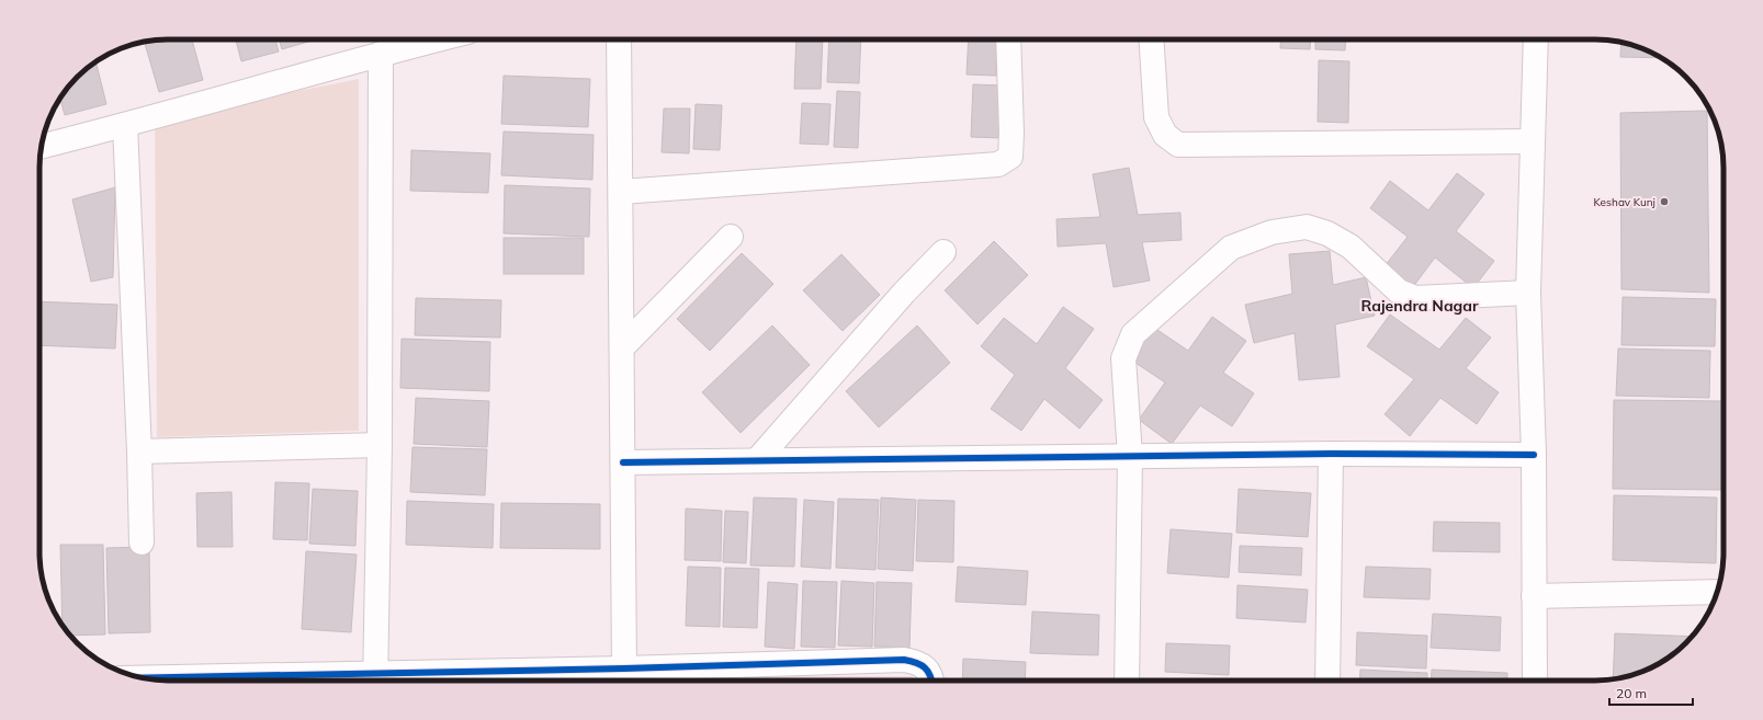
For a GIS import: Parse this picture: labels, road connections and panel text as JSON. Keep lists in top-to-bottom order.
{
  "districts": ["Rajendra Nagar"],
  "places": ["Keshav Kunj"],
  "scale_bar": "20 m"
}
